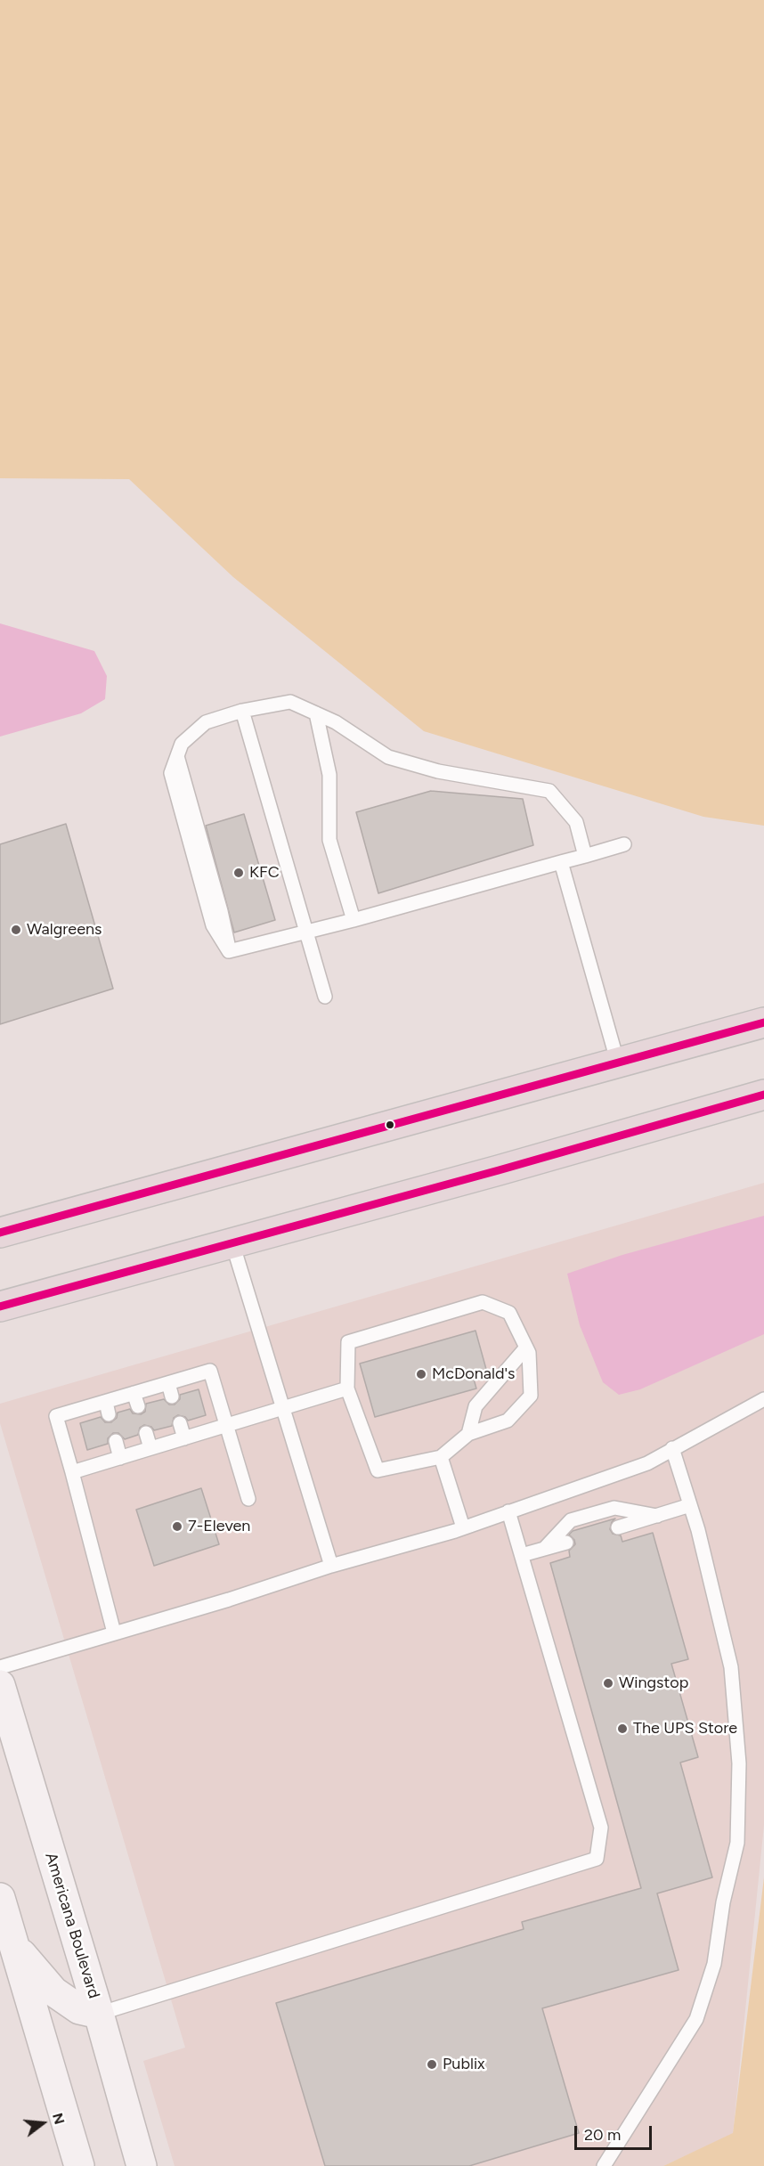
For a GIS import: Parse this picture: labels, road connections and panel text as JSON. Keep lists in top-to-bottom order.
{
  "streets": {
    "main road": ["Americana Boulevard"]
  },
  "places": [
    "KFC",
    "Walgreens",
    "McDonald's",
    "7-Eleven",
    "Wingstop",
    "The UPS Store",
    "Publix"
  ],
  "scale_bar": "20 m",
  "north": "right"
}
